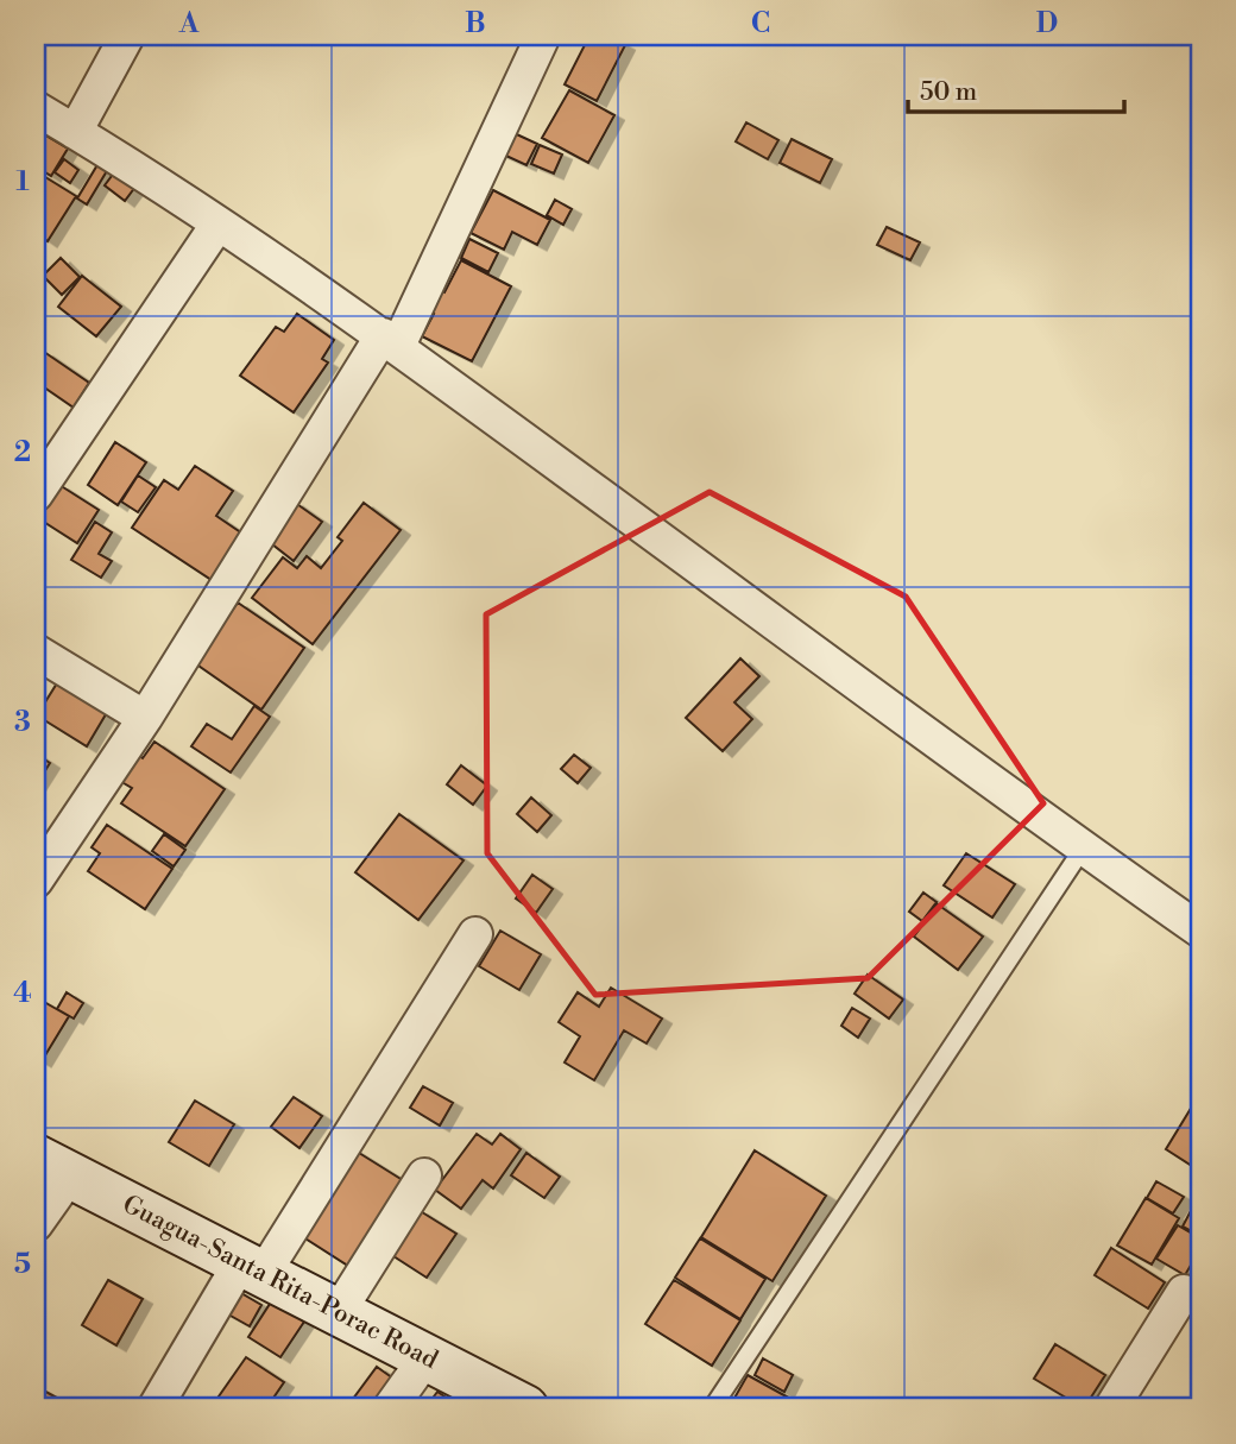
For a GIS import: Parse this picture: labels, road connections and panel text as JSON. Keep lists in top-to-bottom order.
{
  "streets": {
    "main road": ["Guagua-Santa Rita-Porac Road"]
  },
  "scale_bar": "50 m",
  "grid": {
    "columns": [
      "A",
      "B",
      "C",
      "D"
    ],
    "rows": [
      "1",
      "2",
      "3",
      "4",
      "5"
    ]
  }
}
